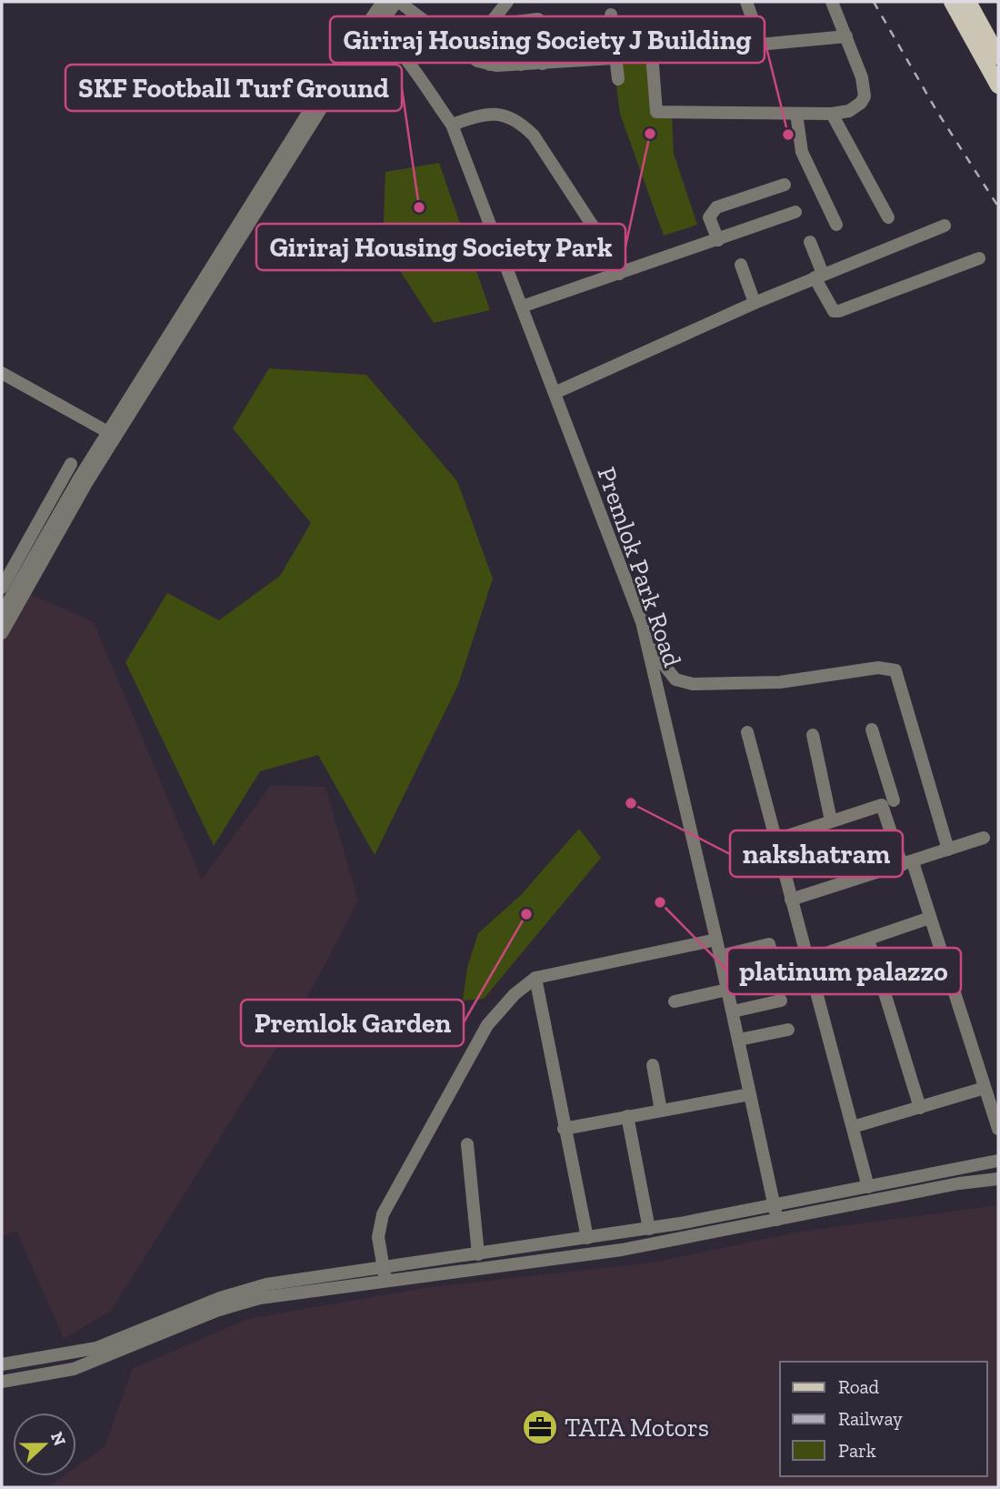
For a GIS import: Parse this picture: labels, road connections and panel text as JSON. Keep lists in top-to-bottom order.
{
  "streets": {
    "street": ["Premlok Park Road"]
  },
  "places": {
    "other": [
      "Giriraj Housing Society Park",
      "Giriraj Housing Society J Building",
      "SKF Football Turf Ground",
      "nakshatram",
      "platinum palazzo",
      "Premlok Garden"
    ],
    "office": ["TATA Motors"]
  },
  "legend": ["Road", "Railway", "Park"],
  "north": "right"
}
